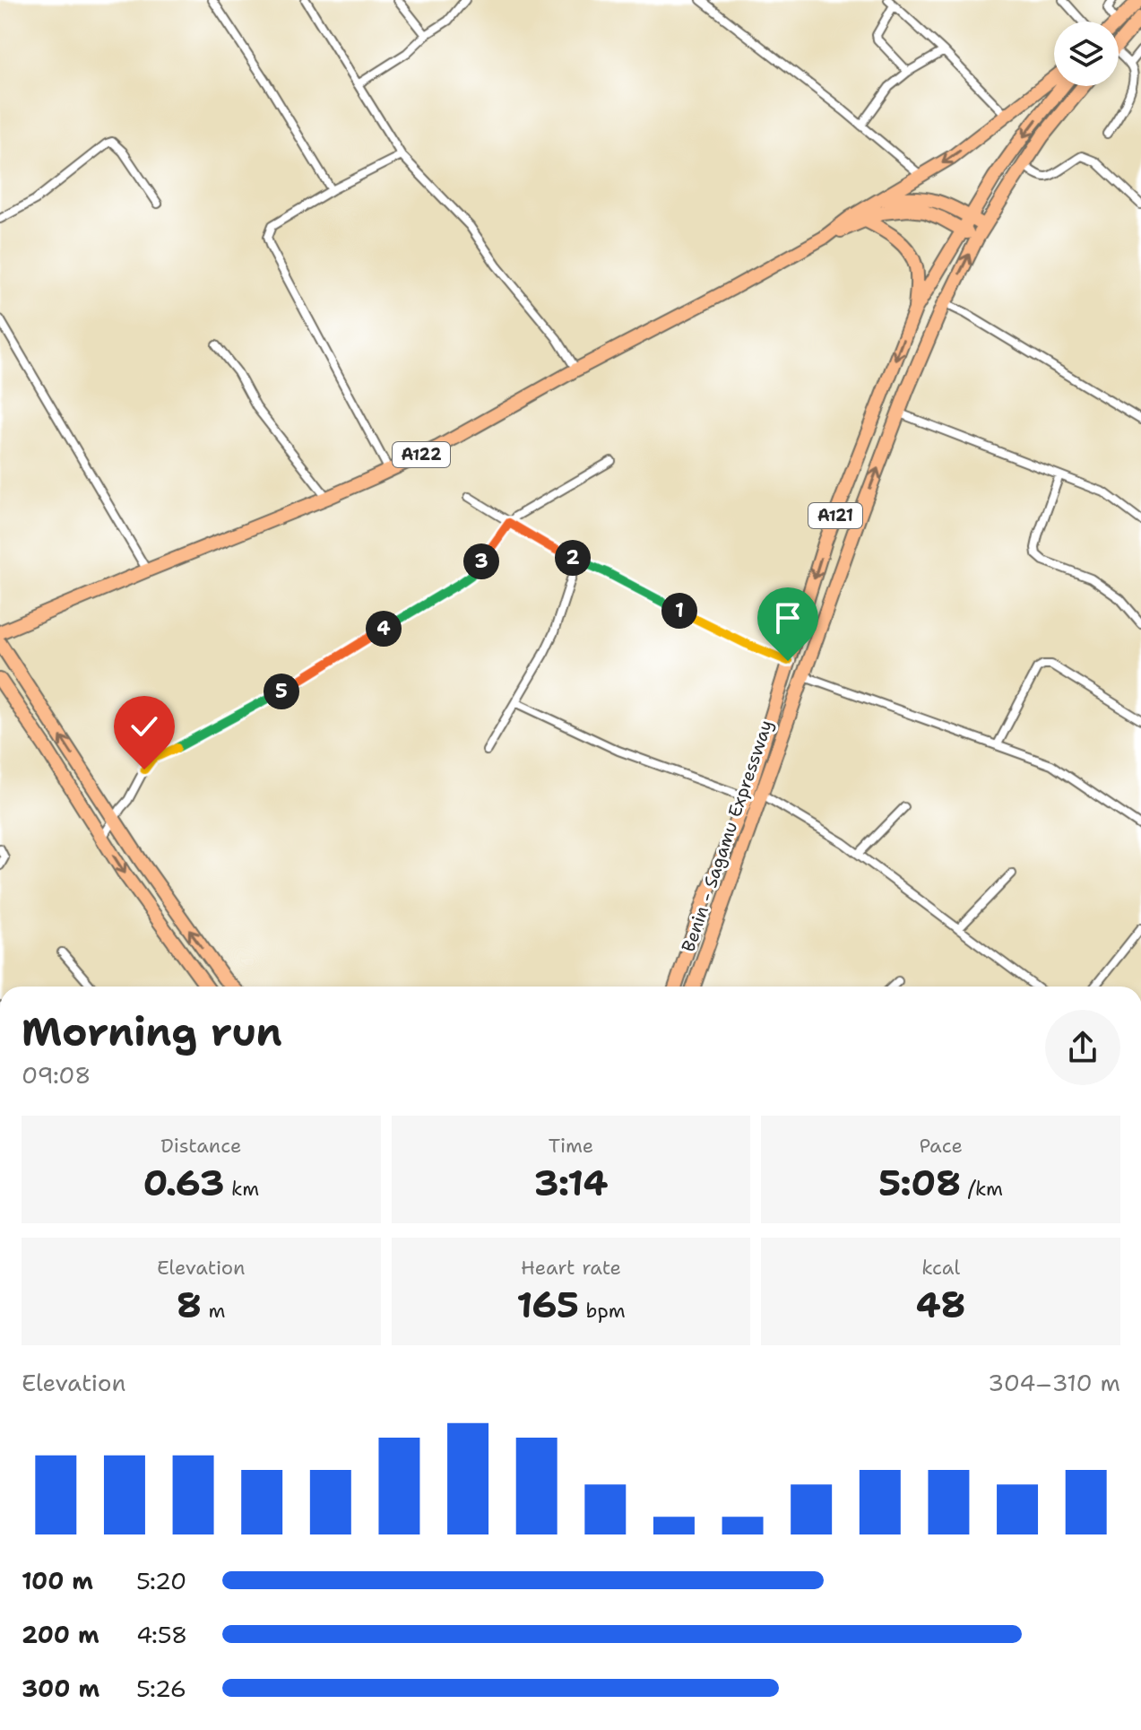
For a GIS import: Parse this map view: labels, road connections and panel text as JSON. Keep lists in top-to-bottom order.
{
  "streets": {
    "highway": ["A122", "A121", "Benin - Sagamu Expressway"]
  },
  "crossings": [
    ["A122", "A121"],
    ["A122", "Benin - Sagamu Expressway"]
  ],
  "page": {
    "pins": [
      "2",
      "3",
      "1",
      "4",
      "5"
    ],
    "heading": ["Morning run", "09:08"],
    "stats": [
      ["Distance", "0.63 km"],
      ["Time", "3:14"],
      ["Pace", "5:08 /km"],
      ["Elevation", "8 m"],
      ["Heart rate", "165 bpm"],
      ["kcal", "48"]
    ],
    "chart": ["Elevation", "304–310 m"],
    "list": [
      {
        "name": "100 m",
        "note": "5:20"
      },
      {
        "name": "200 m",
        "note": "4:58"
      },
      {
        "name": "300 m",
        "note": "5:26"
      }
    ]
  }
}
